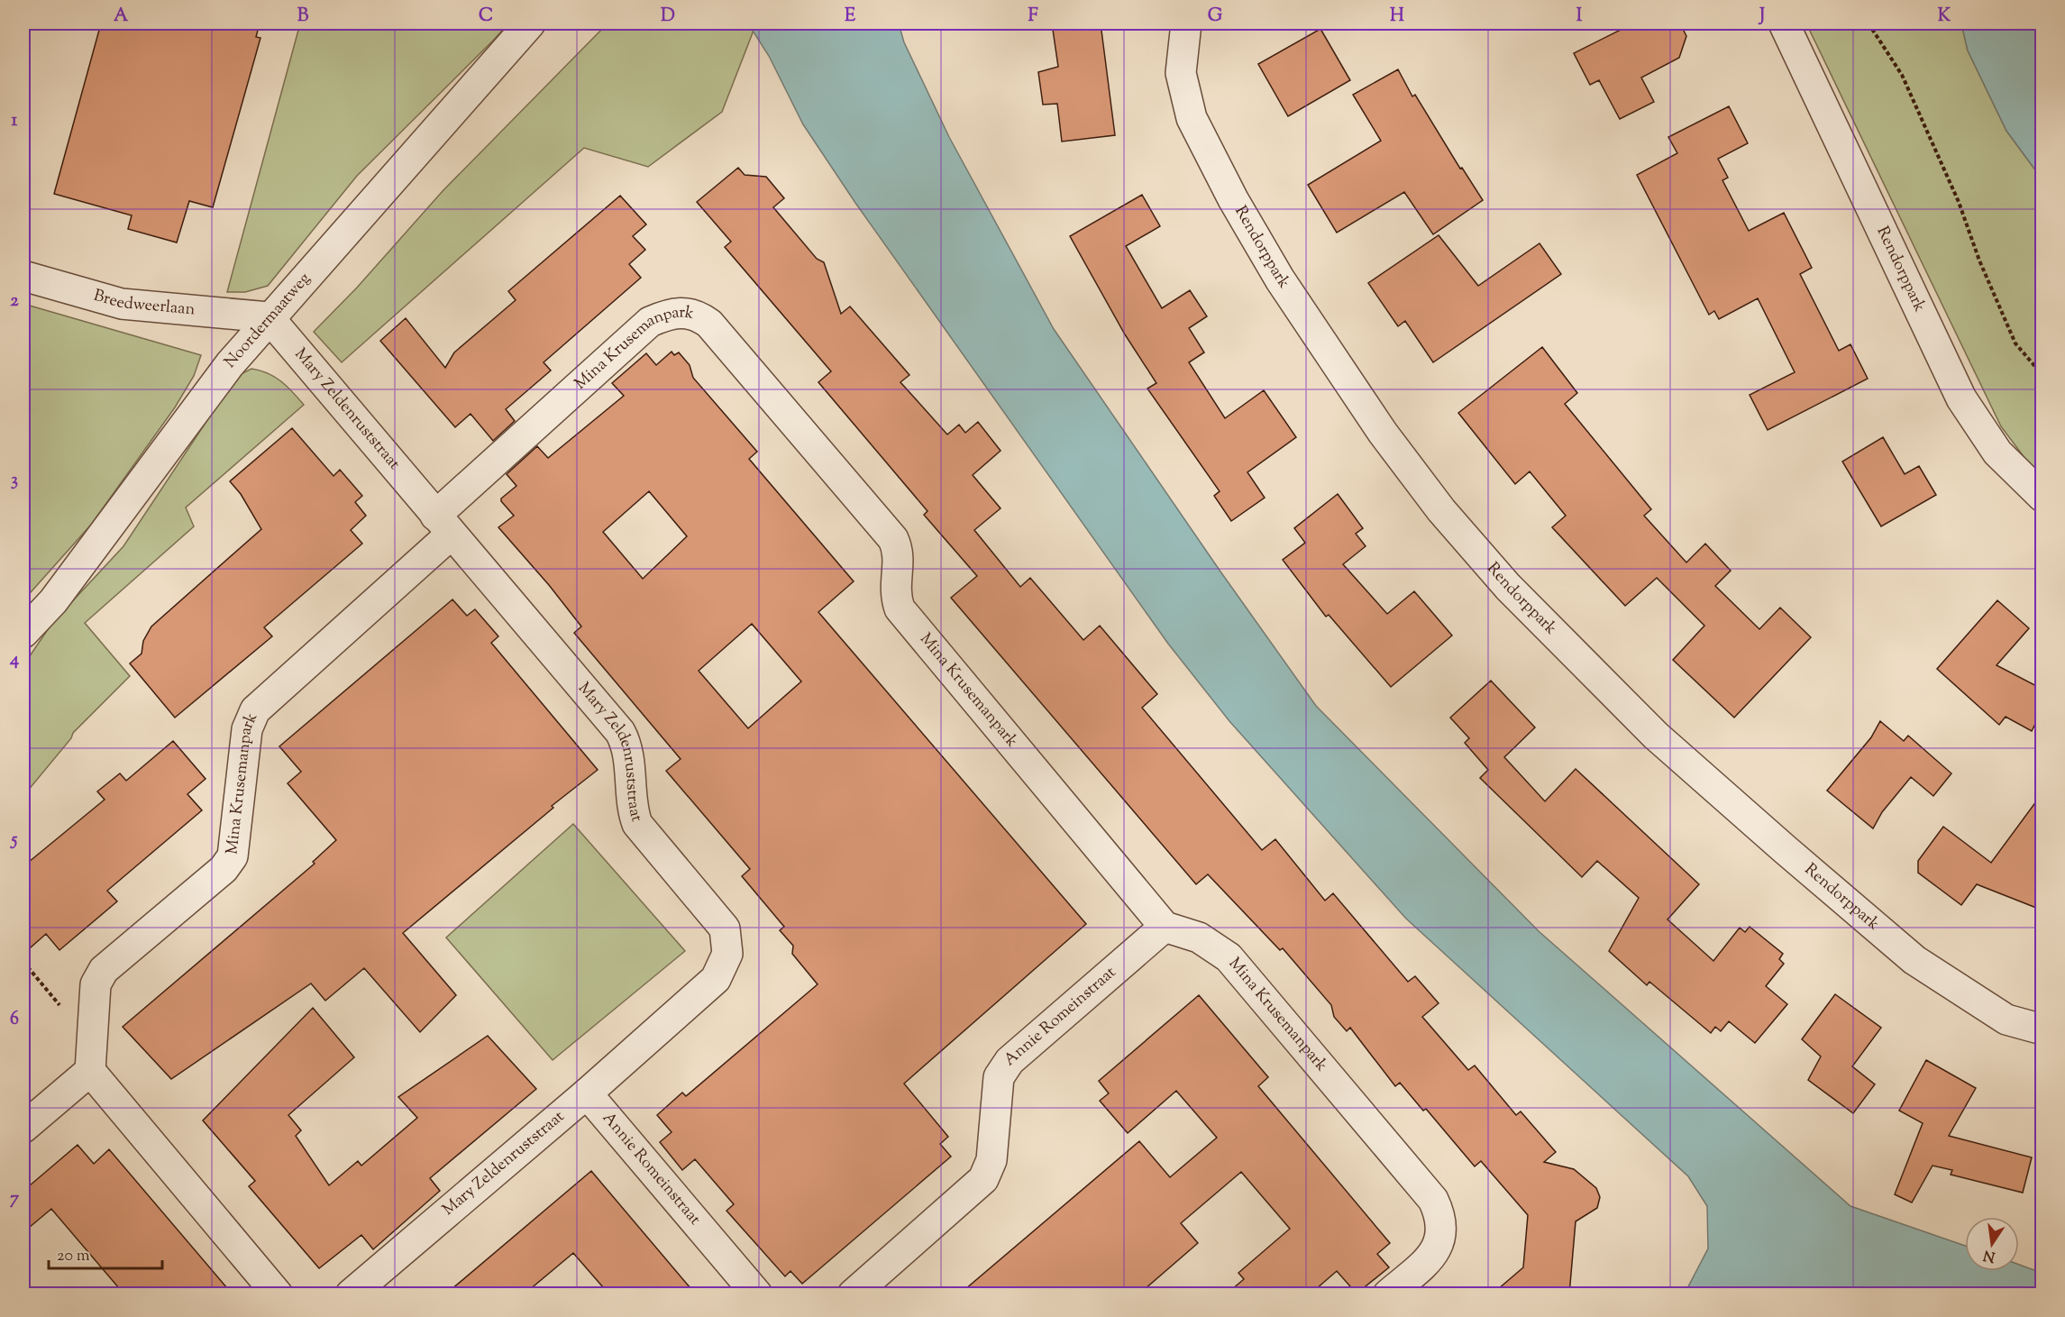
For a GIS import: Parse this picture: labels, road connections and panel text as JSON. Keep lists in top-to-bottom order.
{
  "streets": {
    "street": [
      "Rendorppark",
      "Breedweerlaan",
      "Noordermaatweg",
      "Mina Krusemanpark",
      "Mary Zeldenruststraat",
      "Annie Romeinstraat"
    ]
  },
  "crossings": [
    ["Breedweerlaan", "Noordermaatweg"],
    ["Breedweerlaan", "Mary Zeldenruststraat"],
    ["Noordermaatweg", "Mary Zeldenruststraat"],
    ["Mina Krusemanpark", "Mary Zeldenruststraat"],
    ["Mina Krusemanpark", "Annie Romeinstraat"],
    ["Mary Zeldenruststraat", "Annie Romeinstraat"]
  ],
  "scale_bar": "20 m",
  "north": "bottom",
  "grid": {
    "columns": [
      "A",
      "B",
      "C",
      "D",
      "E",
      "F",
      "G",
      "H",
      "I",
      "J",
      "K"
    ],
    "rows": [
      "1",
      "2",
      "3",
      "4",
      "5",
      "6",
      "7"
    ]
  }
}
